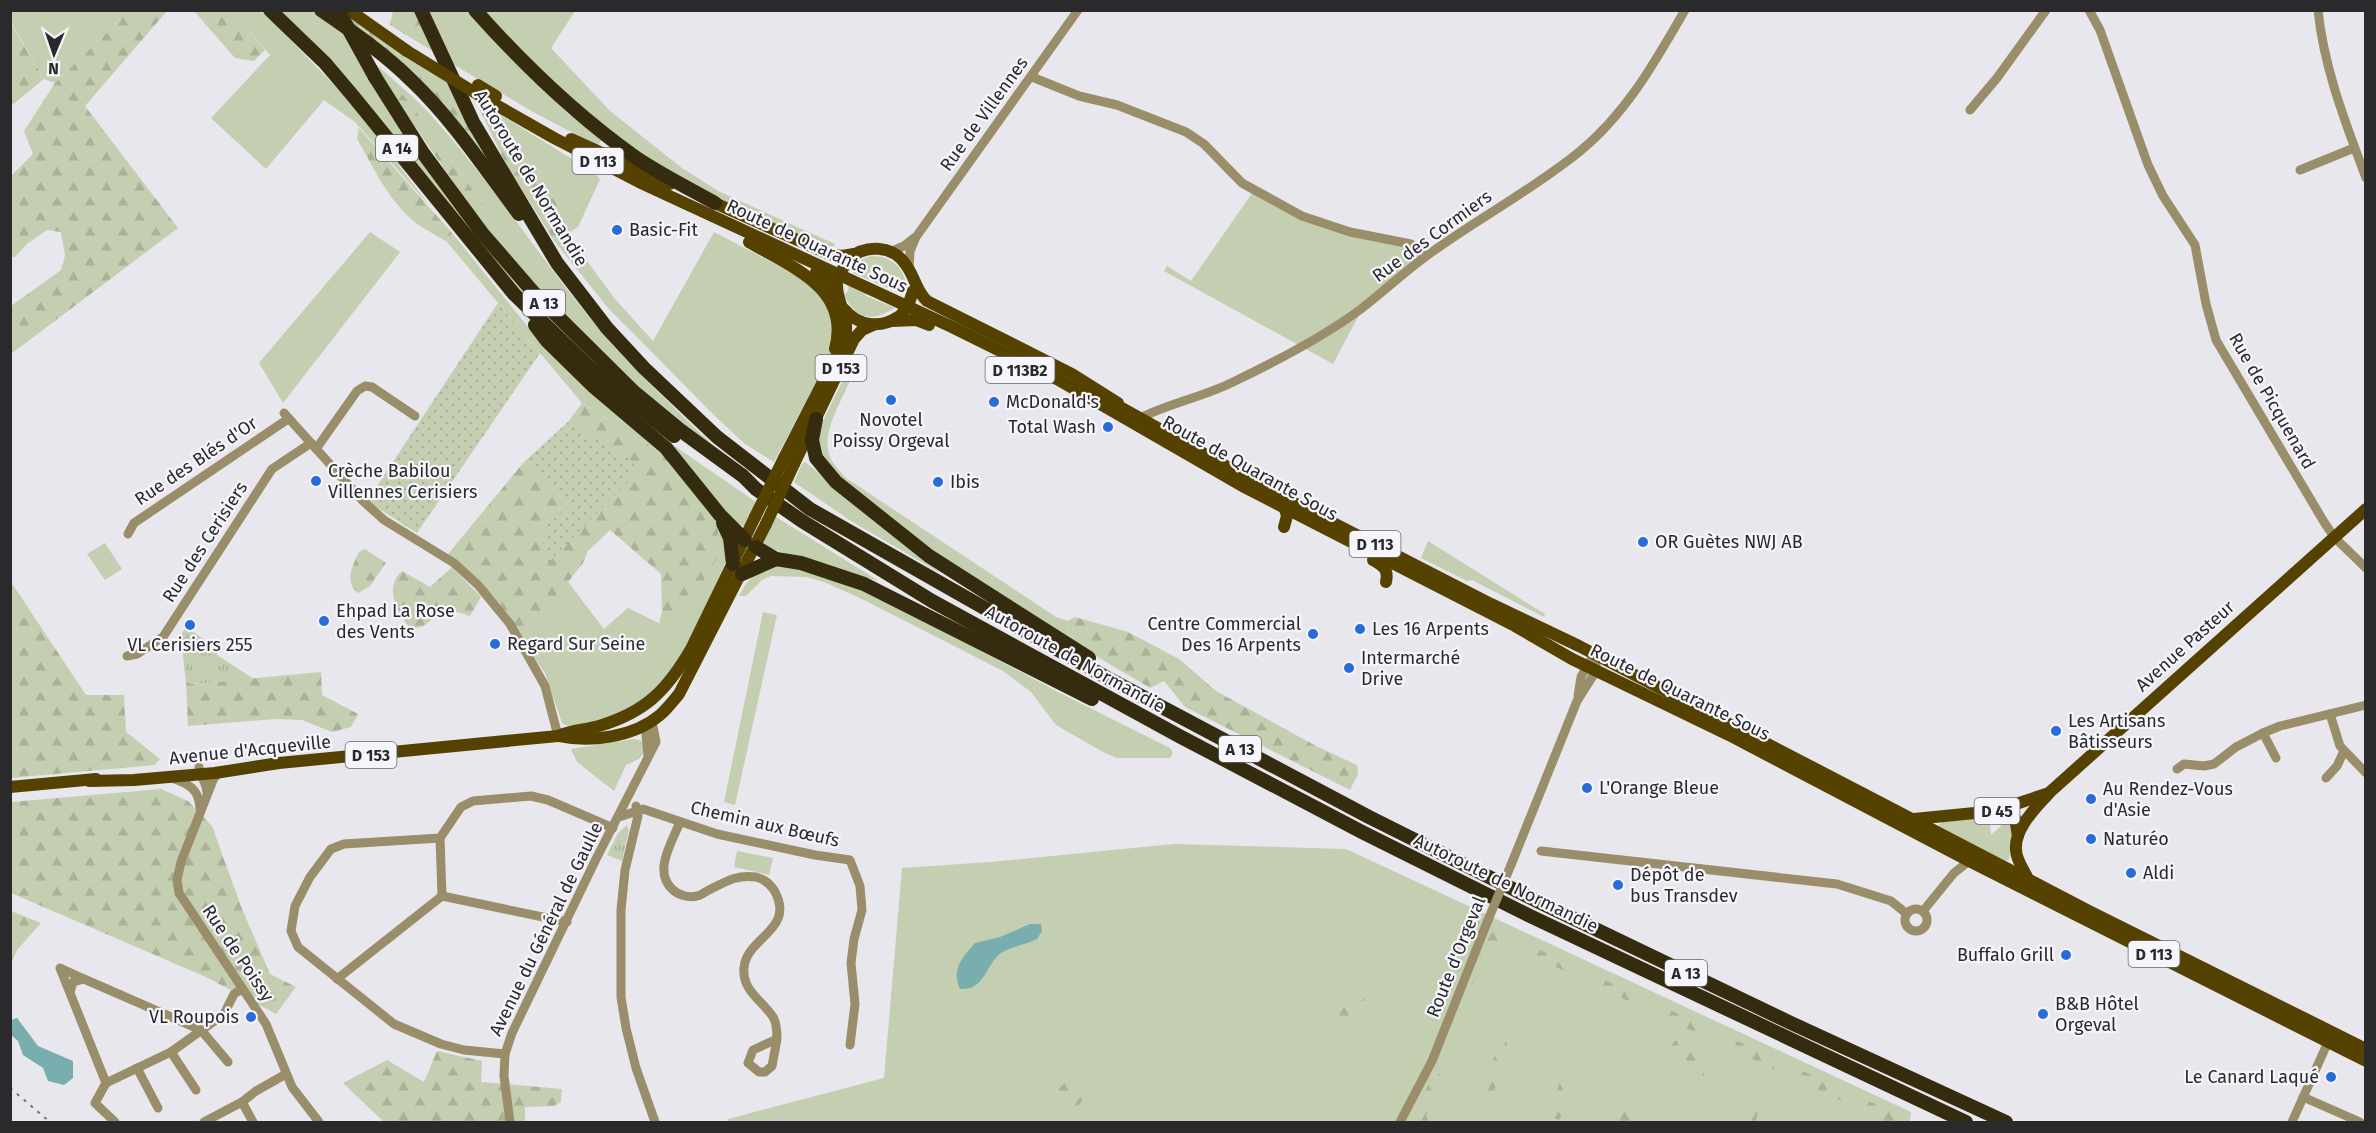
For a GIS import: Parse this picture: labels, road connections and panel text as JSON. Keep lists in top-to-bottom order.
{
  "streets": {
    "highway": ["A 14", "Autoroute de Normandie", "A 13"],
    "main road": [
      "D 113",
      "Route de Quarante Sous",
      "D 153",
      "D 113B2",
      "Avenue Pasteur",
      "Avenue d'Acqueville",
      "D 45"
    ],
    "street": [
      "Rue de Villennes",
      "Rue des Cormiers",
      "Rue de Picquenard",
      "Rue des Blés d'Or",
      "Rue des Cerisiers",
      "Chemin aux Bœufs",
      "Avenue du Général de Gaulle",
      "Rue de Poissy",
      "Route d'Orgeval"
    ]
  },
  "crossings": [
    ["Rue de Villennes", "D 153"],
    ["Rue de Villennes", "D 113B2"],
    ["A 14", "Autoroute de Normandie"],
    ["D 113", "Route de Quarante Sous"],
    ["Rue des Cormiers", "Route de Quarante Sous"],
    ["Route de Quarante Sous", "D 113B2"],
    ["Route de Quarante Sous", "D 45"],
    ["Route de Quarante Sous", "Route d'Orgeval"],
    ["D 153", "D 113B2"],
    ["D 153", "Avenue d'Acqueville"],
    ["D 153", "Avenue du Général de Gaulle"],
    ["Rue de Picquenard", "Avenue Pasteur"],
    ["Rue des Blés d'Or", "Rue des Cerisiers"],
    ["Avenue Pasteur", "D 45"],
    ["Avenue d'Acqueville", "Rue de Poissy"],
    ["Chemin aux Bœufs", "Avenue du Général de Gaulle"]
  ],
  "places": [
    "Basic-Fit",
    "Novotel Poissy Orgeval",
    "McDonald's",
    "Total Wash",
    "Crèche Babilou Villennes Cerisiers",
    "Ibis",
    "OR Guètes NWJ AB",
    "Ehpad La Rose des Vents",
    "VL Cerisiers 255",
    "Les 16 Arpents",
    "Centre Commercial Des 16 Arpents",
    "Regard Sur Seine",
    "Intermarché Drive",
    "Les Artisans Bâtisseurs",
    "L'Orange Bleue",
    "Au Rendez-Vous d'Asie",
    "Naturéo",
    "Aldi",
    "Dépôt de bus Transdev",
    "Buffalo Grill",
    "B&B Hôtel Orgeval",
    "VL Roupois",
    "Le Canard Laqué"
  ],
  "north": "bottom"
}
